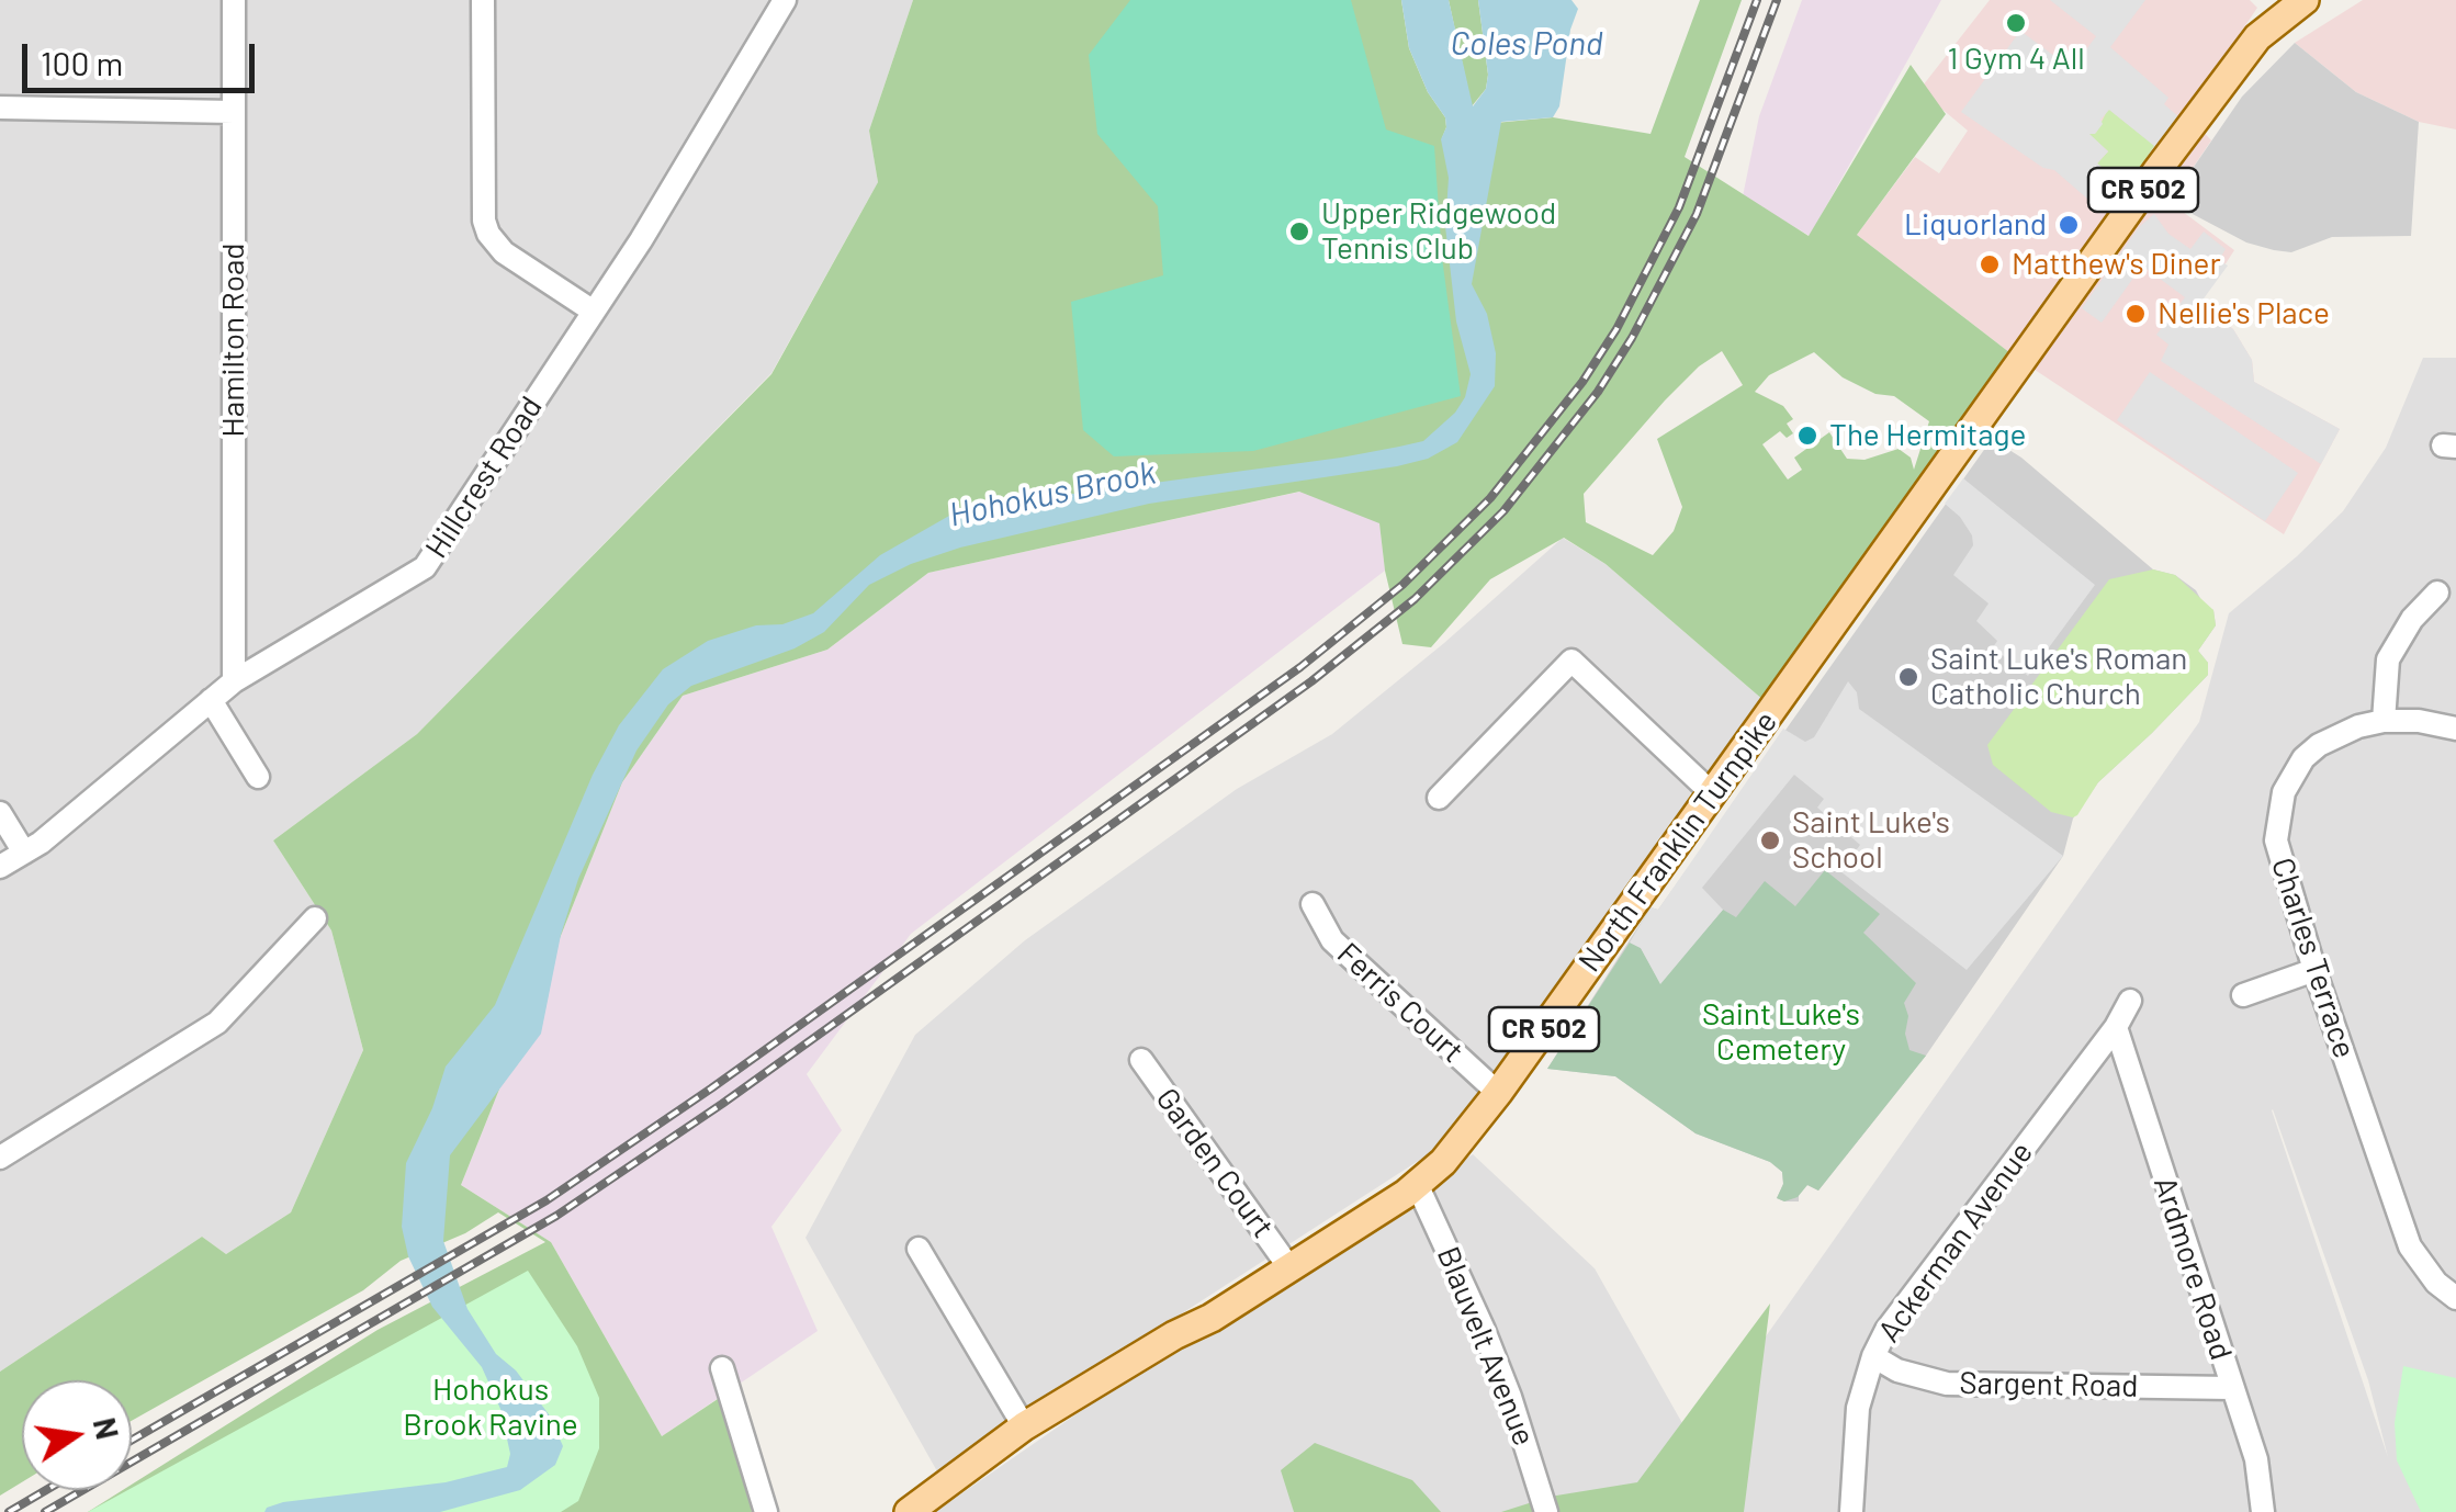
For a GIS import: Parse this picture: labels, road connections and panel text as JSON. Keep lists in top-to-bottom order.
{
  "streets": {
    "main road": ["CR 502", "North Franklin Turnpike"],
    "street": [
      "Hamilton Road",
      "Hillcrest Road",
      "Charles Terrace",
      "Ferris Court",
      "Garden Court",
      "Ackerman Avenue",
      "Ardmore Road",
      "Blauvelt Avenue",
      "Sargent Road"
    ]
  },
  "crossings": [
    ["Hamilton Road", "Hillcrest Road"],
    ["North Franklin Turnpike", "Ferris Court"],
    ["North Franklin Turnpike", "Garden Court"],
    ["North Franklin Turnpike", "Blauvelt Avenue"],
    ["Ackerman Avenue", "Ardmore Road"],
    ["Ackerman Avenue", "Sargent Road"],
    ["Ardmore Road", "Sargent Road"]
  ],
  "water": ["Coles Pond", "Hohokus Brook"],
  "parks": ["Saint Luke's Cemetery", "Hohokus Brook Ravine"],
  "places": [
    "1 Gym 4 All",
    "Liquorland",
    "Upper Ridgewood Tennis Club",
    "Matthew's Diner",
    "Nellie's Place",
    "The Hermitage",
    "Saint Luke's Roman Catholic Church",
    "Saint Luke's School"
  ],
  "scale_bar": "100 m",
  "north": "right"
}
